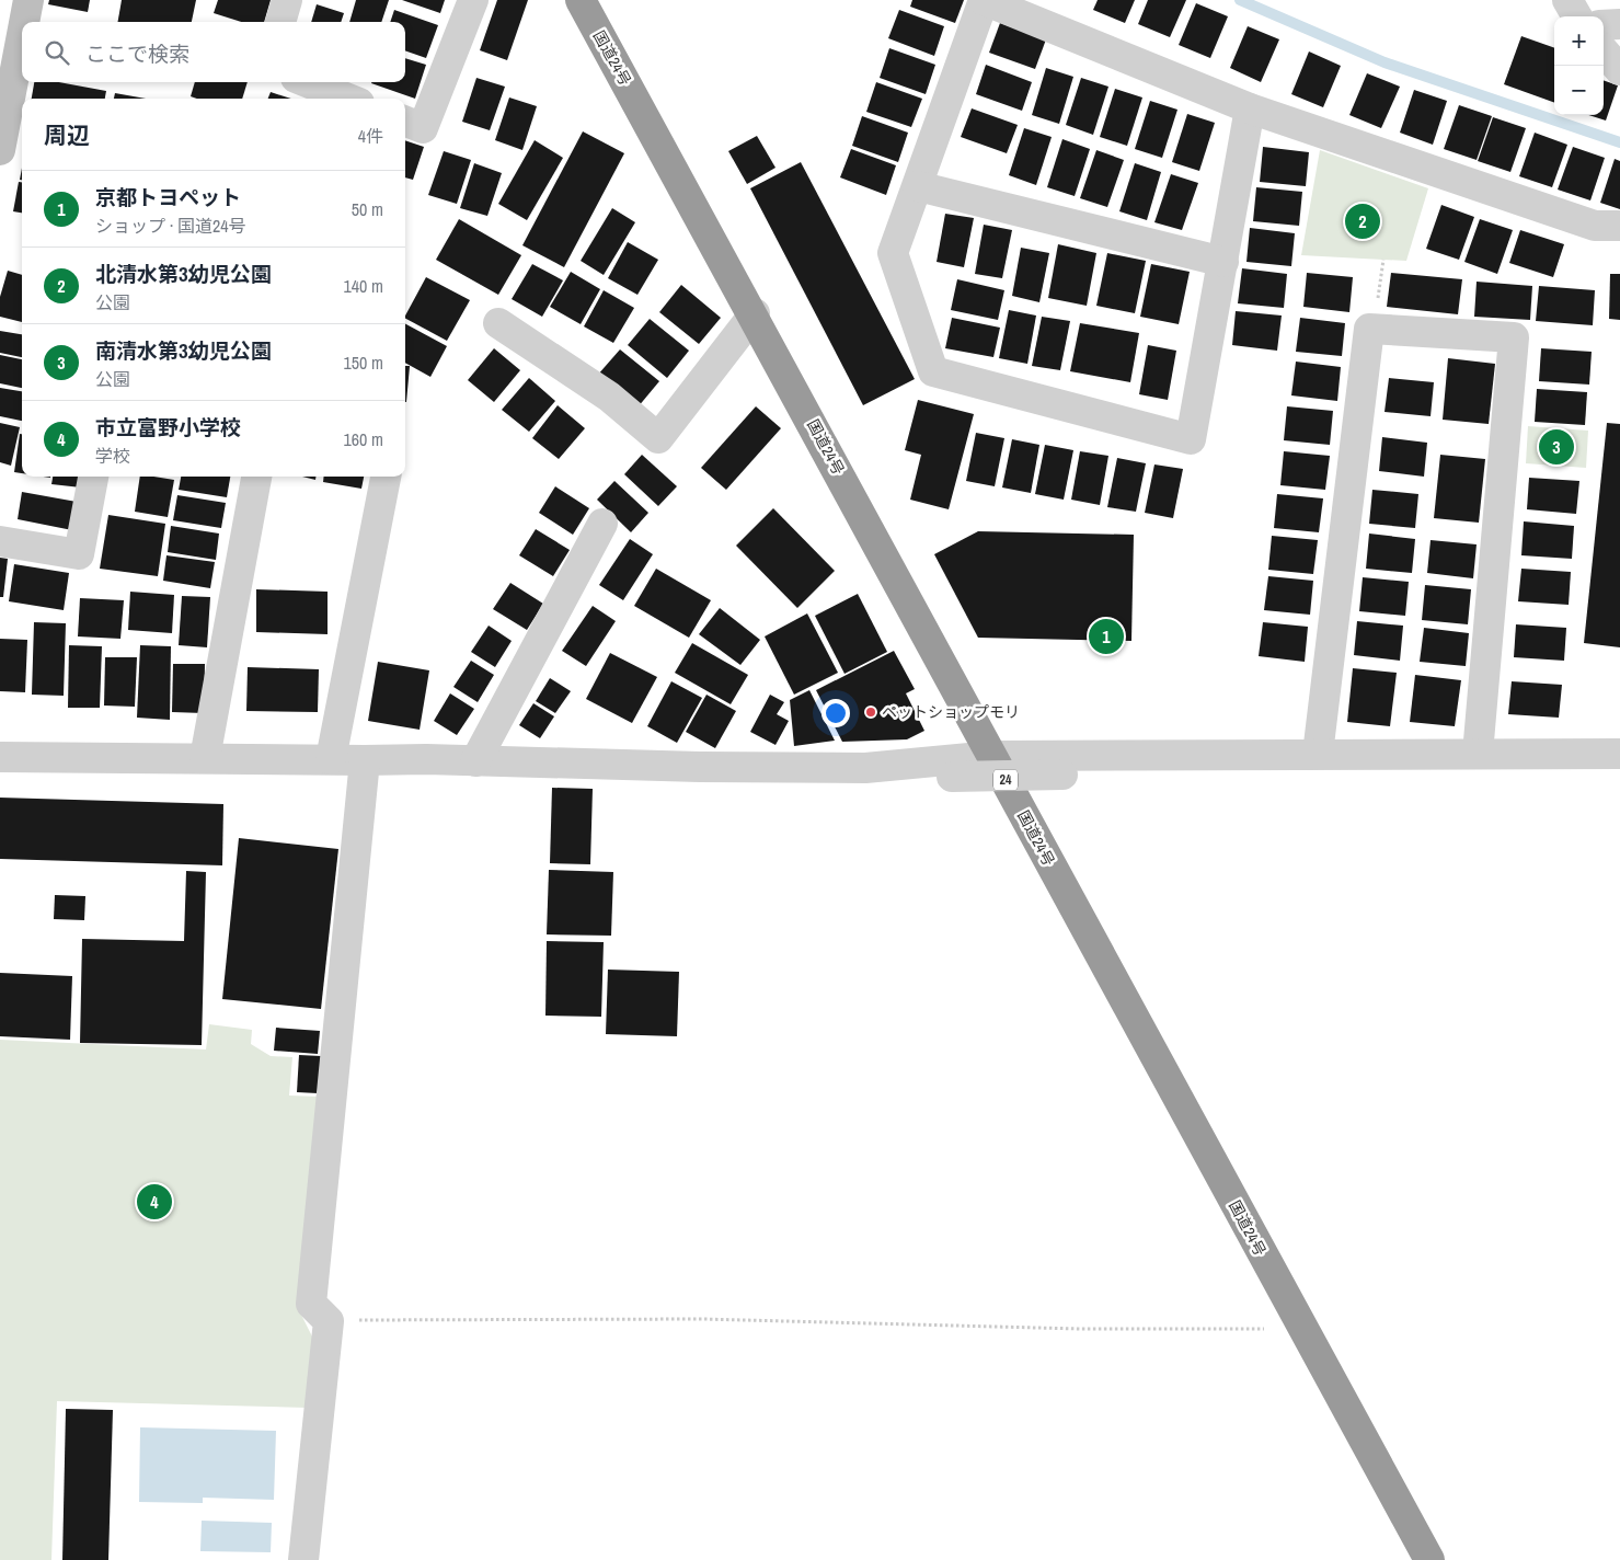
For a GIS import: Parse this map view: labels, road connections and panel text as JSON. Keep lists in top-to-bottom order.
{
  "streets": {
    "highway": ["国道24号", "24"]
  },
  "places": ["ペットショップモリ"],
  "page": {
    "map_buttons": ["+", "−"],
    "search": "ここで検索",
    "heading": ["周辺", "4件"],
    "list": [
      {
        "mark": "1",
        "name": "京都トヨペット",
        "note": "ショップ · 国道24号",
        "value": "50 m"
      },
      {
        "mark": "2",
        "name": "北清水第3幼児公園",
        "note": "公園",
        "value": "140 m"
      },
      {
        "mark": "3",
        "name": "南清水第3幼児公園",
        "note": "公園",
        "value": "150 m"
      },
      {
        "mark": "4",
        "name": "市立富野小学校",
        "note": "学校",
        "value": "160 m"
      }
    ],
    "pins": [
      "2",
      "3",
      "1",
      "4"
    ]
  }
}
